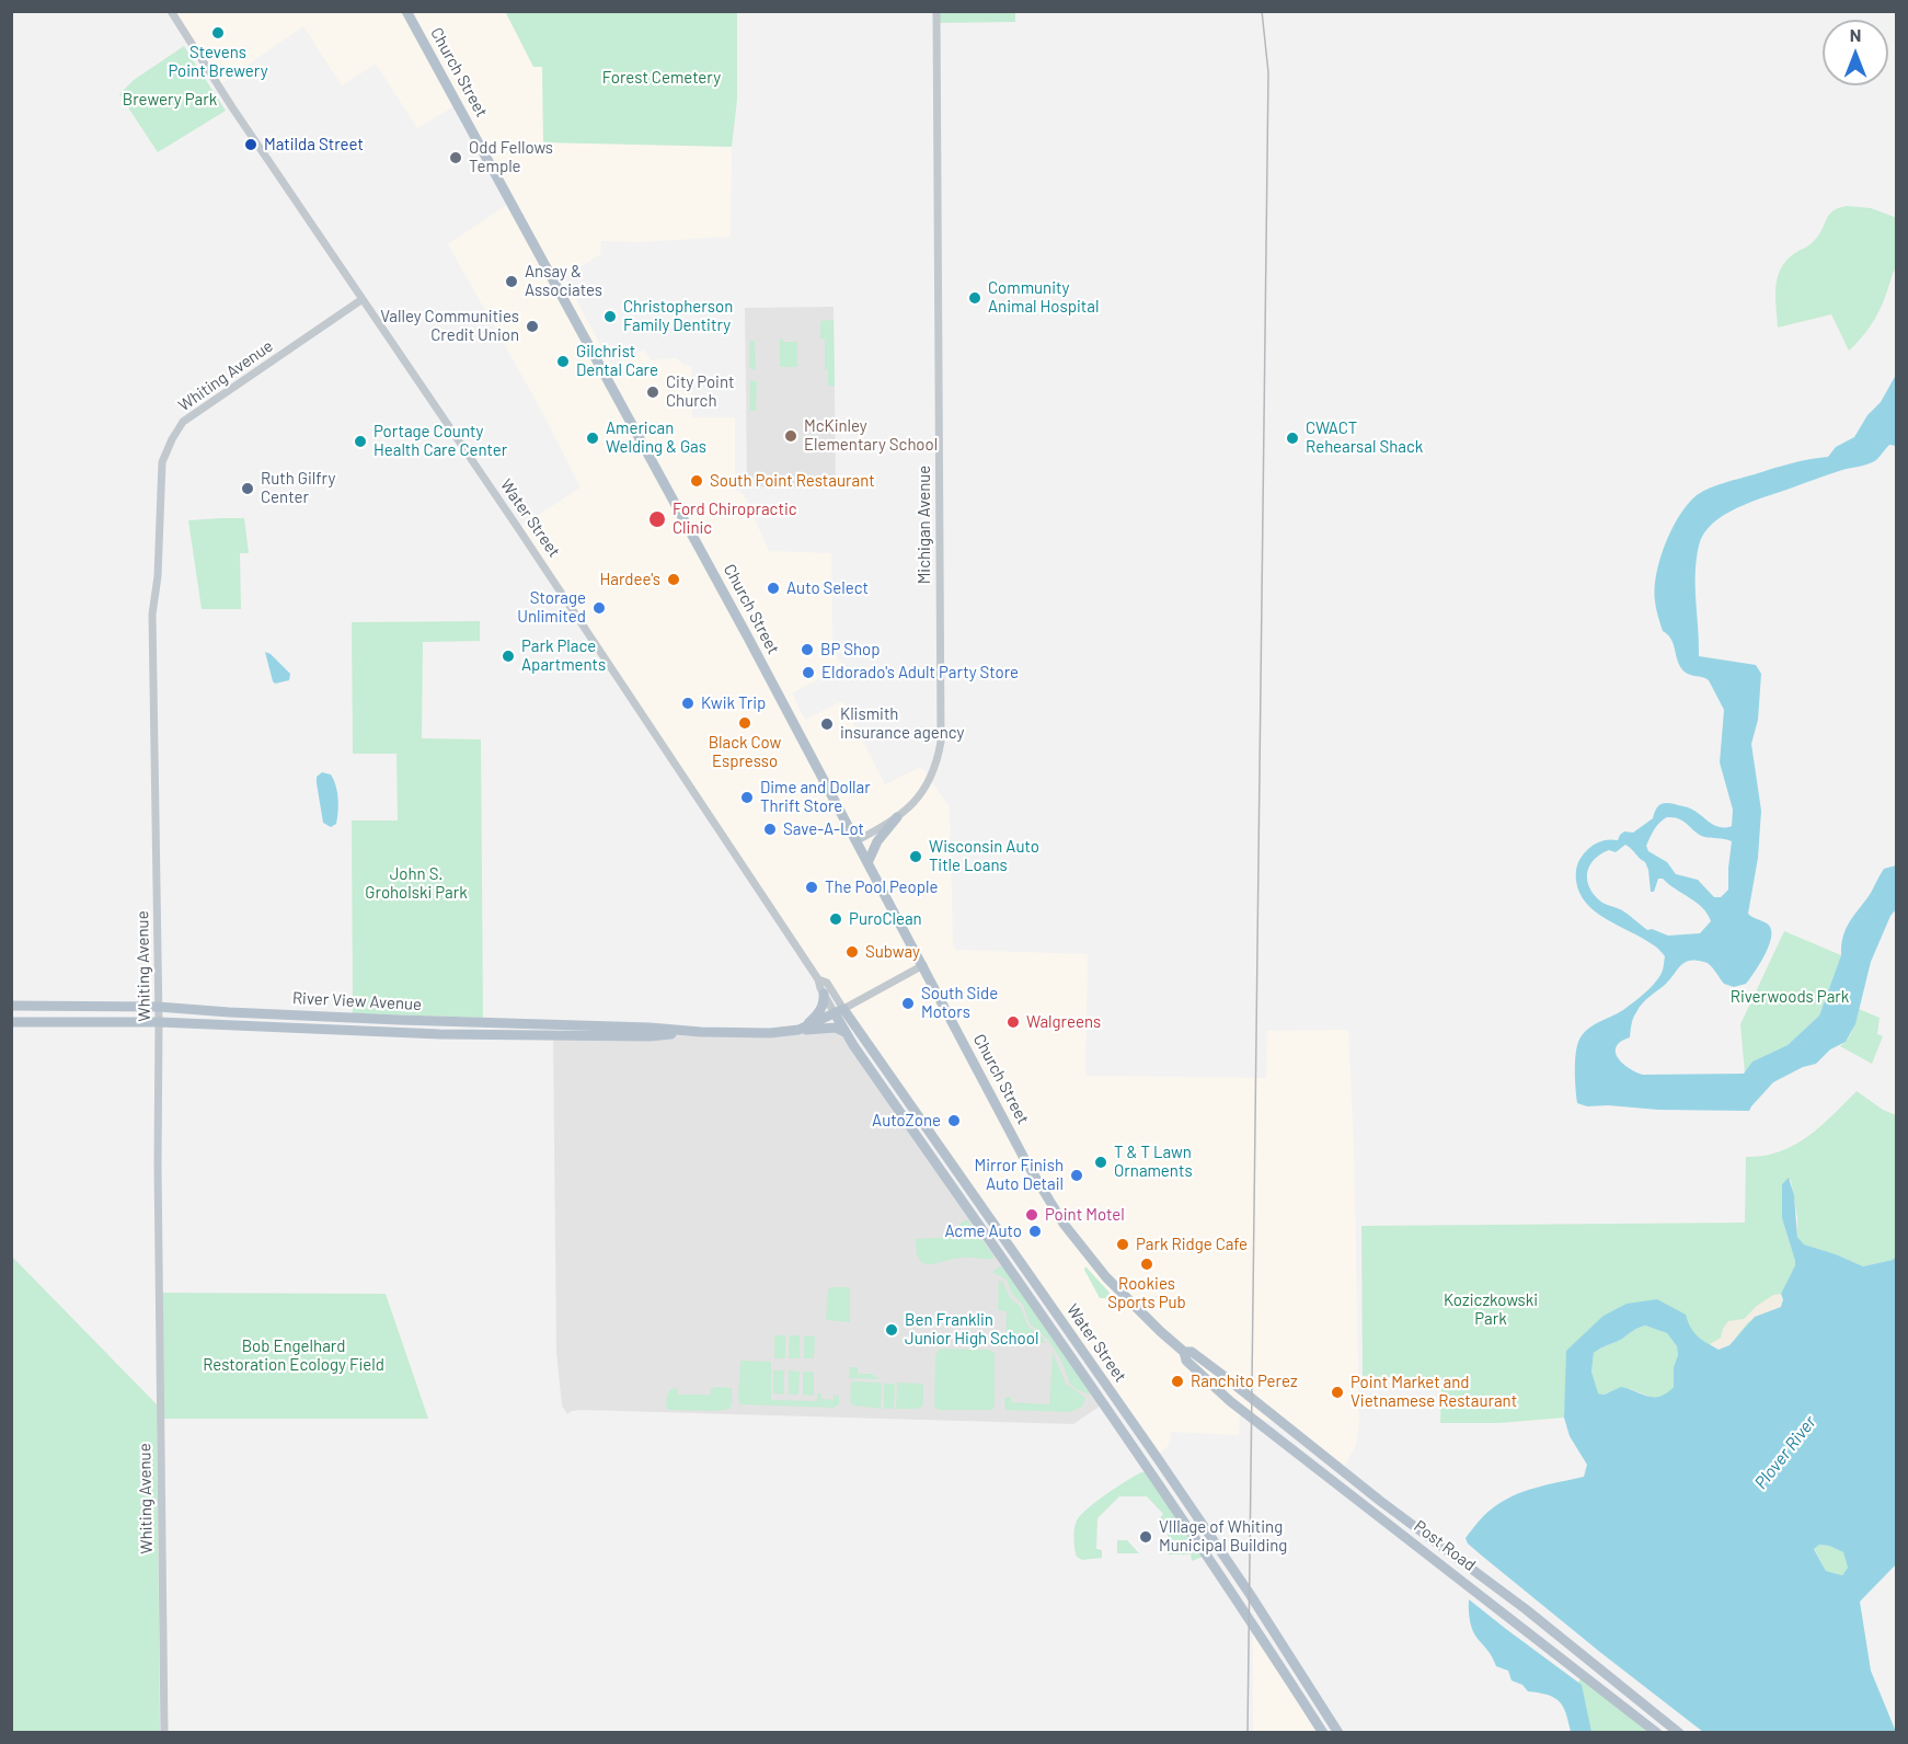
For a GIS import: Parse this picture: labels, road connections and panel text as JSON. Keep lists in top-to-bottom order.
{
  "streets": {
    "main road": [
      "Church Street",
      "Water Street",
      "River View Avenue",
      "Post Road"
    ],
    "street": ["Whiting Avenue", "Michigan Avenue"]
  },
  "crossings": [
    ["Church Street", "Michigan Avenue"],
    ["Church Street", "Post Road"],
    ["Whiting Avenue", "Water Street"],
    ["Whiting Avenue", "River View Avenue"],
    ["Water Street", "River View Avenue"]
  ],
  "water": ["Plover River"],
  "parks": [
    "Forest Cemetery",
    "Brewery Park",
    "John S. Groholski Park",
    "Riverwoods Park",
    "Koziczkowski Park",
    "Bob Engelhard Restoration Ecology Field"
  ],
  "places": [
    "Stevens Point Brewery",
    "Matilda Street",
    "Odd Fellows Temple",
    "Ansay & Associates",
    "Community Animal Hospital",
    "Christopherson Family Dentitry",
    "Valley Communities Credit Union",
    "Gilchrist Dental Care",
    "City Point Church",
    "McKinley Elementary School",
    "American Welding & Gas",
    "CWACT Rehearsal Shack",
    "Portage County Health Care Center",
    "South Point Restaurant",
    "Ruth Gilfry Center",
    "Ford Chiropractic Clinic",
    "Hardee's",
    "Auto Select",
    "Storage Unlimited",
    "BP Shop",
    "Park Place Apartments",
    "Eldorado's Adult Party Store",
    "Kwik Trip",
    "Black Cow Espresso",
    "Klismith insurance agency",
    "Dime and Dollar Thrift Store",
    "Save-A-Lot",
    "Wisconsin Auto Title Loans",
    "The Pool People",
    "PuroClean",
    "Subway",
    "South Side Motors",
    "Walgreens",
    "AutoZone",
    "T & T Lawn Ornaments",
    "Mirror Finish Auto Detail",
    "Point Motel",
    "Acme Auto",
    "Park Ridge Cafe",
    "Rookies Sports Pub",
    "Ben Franklin Junior High School",
    "Ranchito Perez",
    "Point Market and Vietnamese Restaurant",
    "VIllage of Whiting Municipal Building"
  ],
  "north": "top"
}
